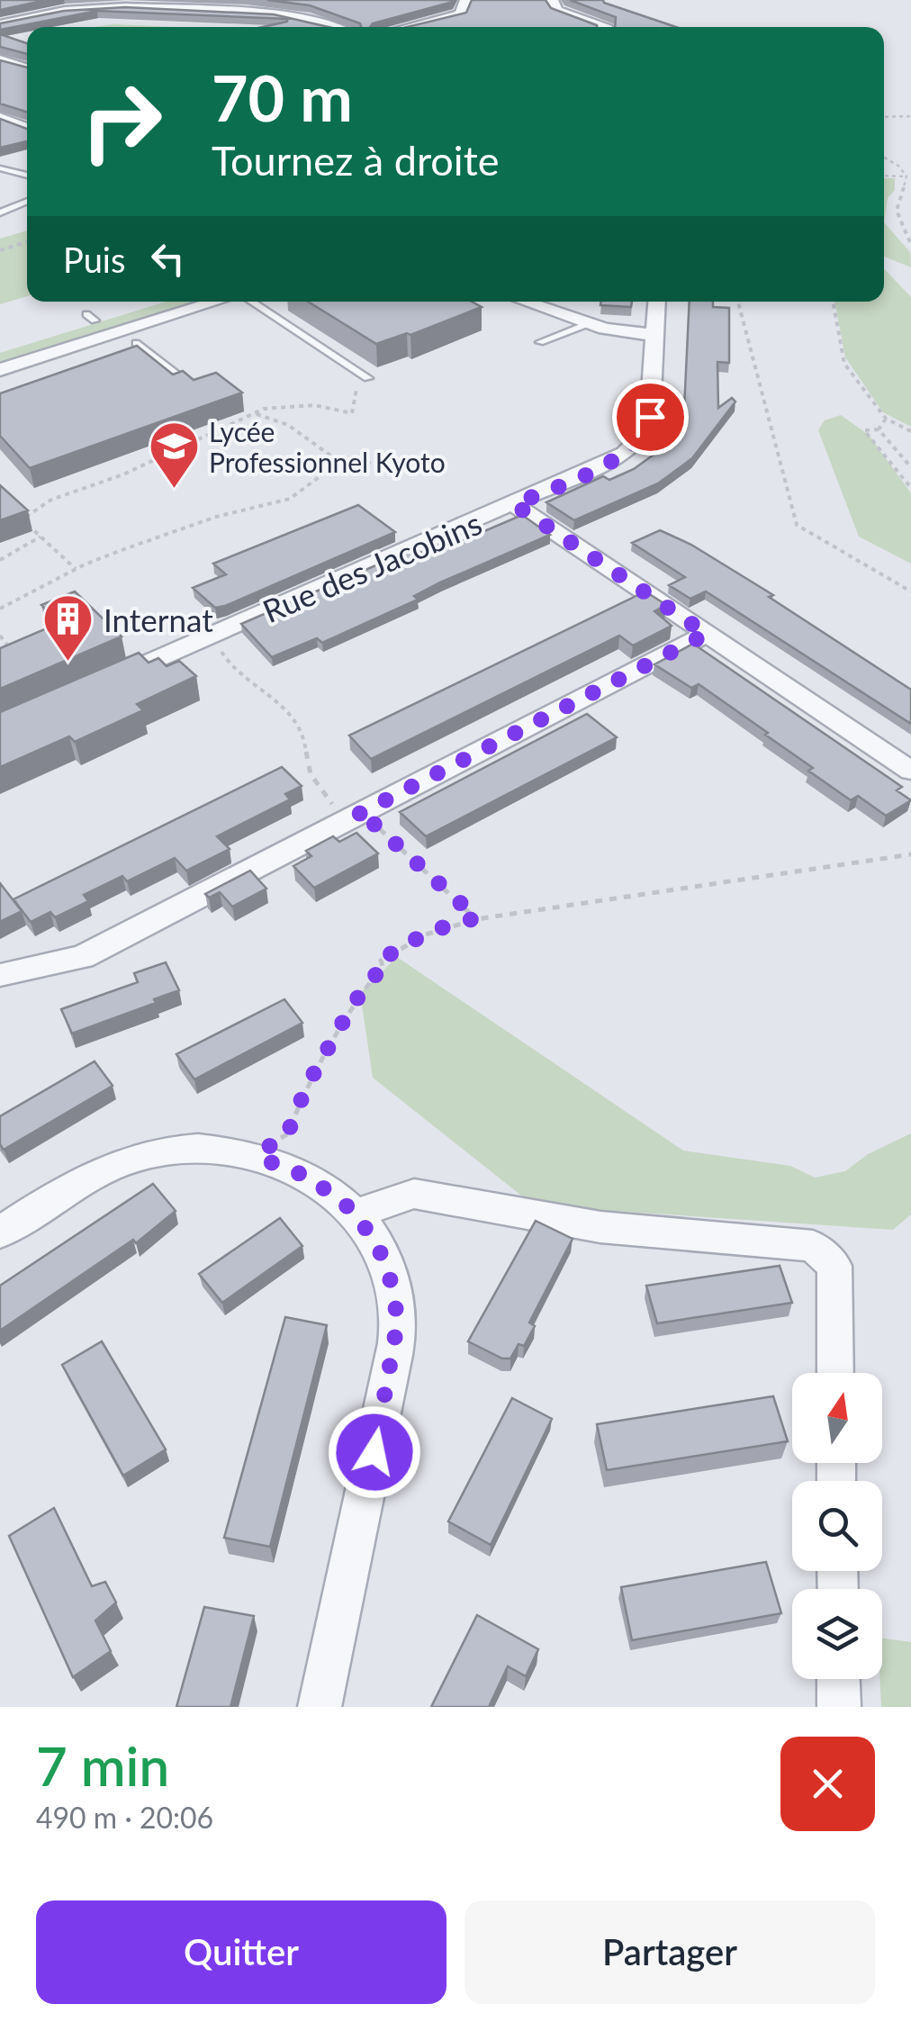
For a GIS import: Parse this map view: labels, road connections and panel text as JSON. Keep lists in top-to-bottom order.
{
  "streets": {
    "street": ["Rue des Jacobins"]
  },
  "places": {
    "school or university": ["Lycée Professionnel Kyoto"],
    "building": ["Internat"]
  },
  "north": "top",
  "page": {
    "turn": ["70 m", "Tournez à droite"],
    "then": "Puis",
    "heading": ["7 min", "490 m · 20:06"],
    "buttons": ["Quitter", "Partager"]
  }
}
